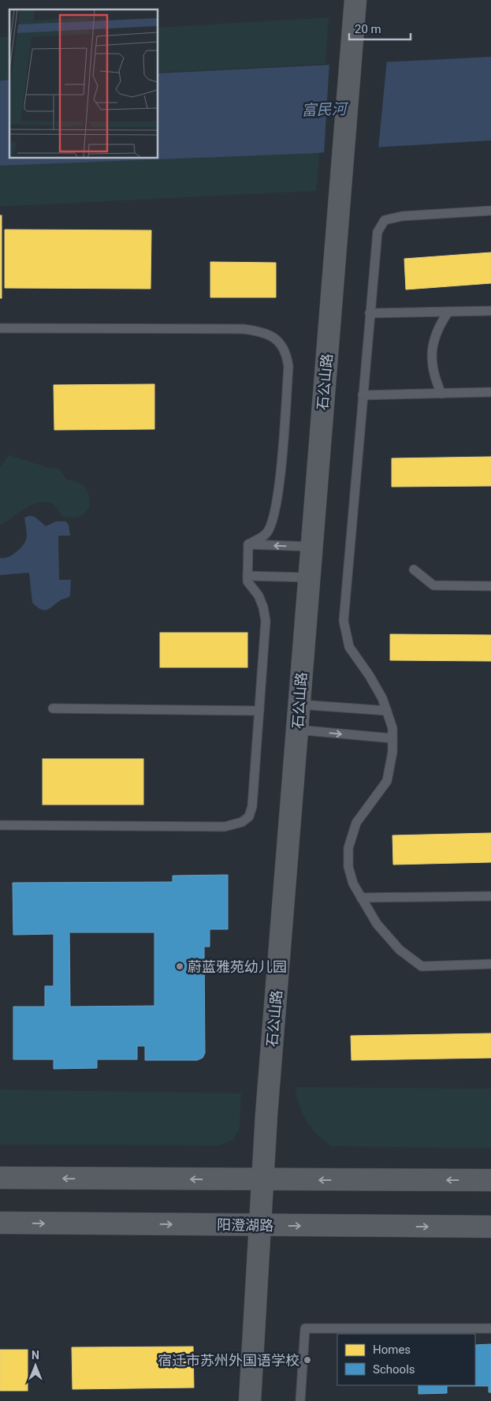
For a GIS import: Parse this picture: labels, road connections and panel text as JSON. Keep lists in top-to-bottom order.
{
  "streets": {
    "street": ["石公山路", "阳澄湖路"]
  },
  "crossings": [
    ["石公山路", "阳澄湖路"]
  ],
  "water": ["富民河"],
  "places": ["蔚蓝雅苑幼儿园", "宿迁市苏州外国语学校"],
  "legend": ["Homes", "Schools"],
  "scale_bar": "20 m",
  "north": "top"
}
